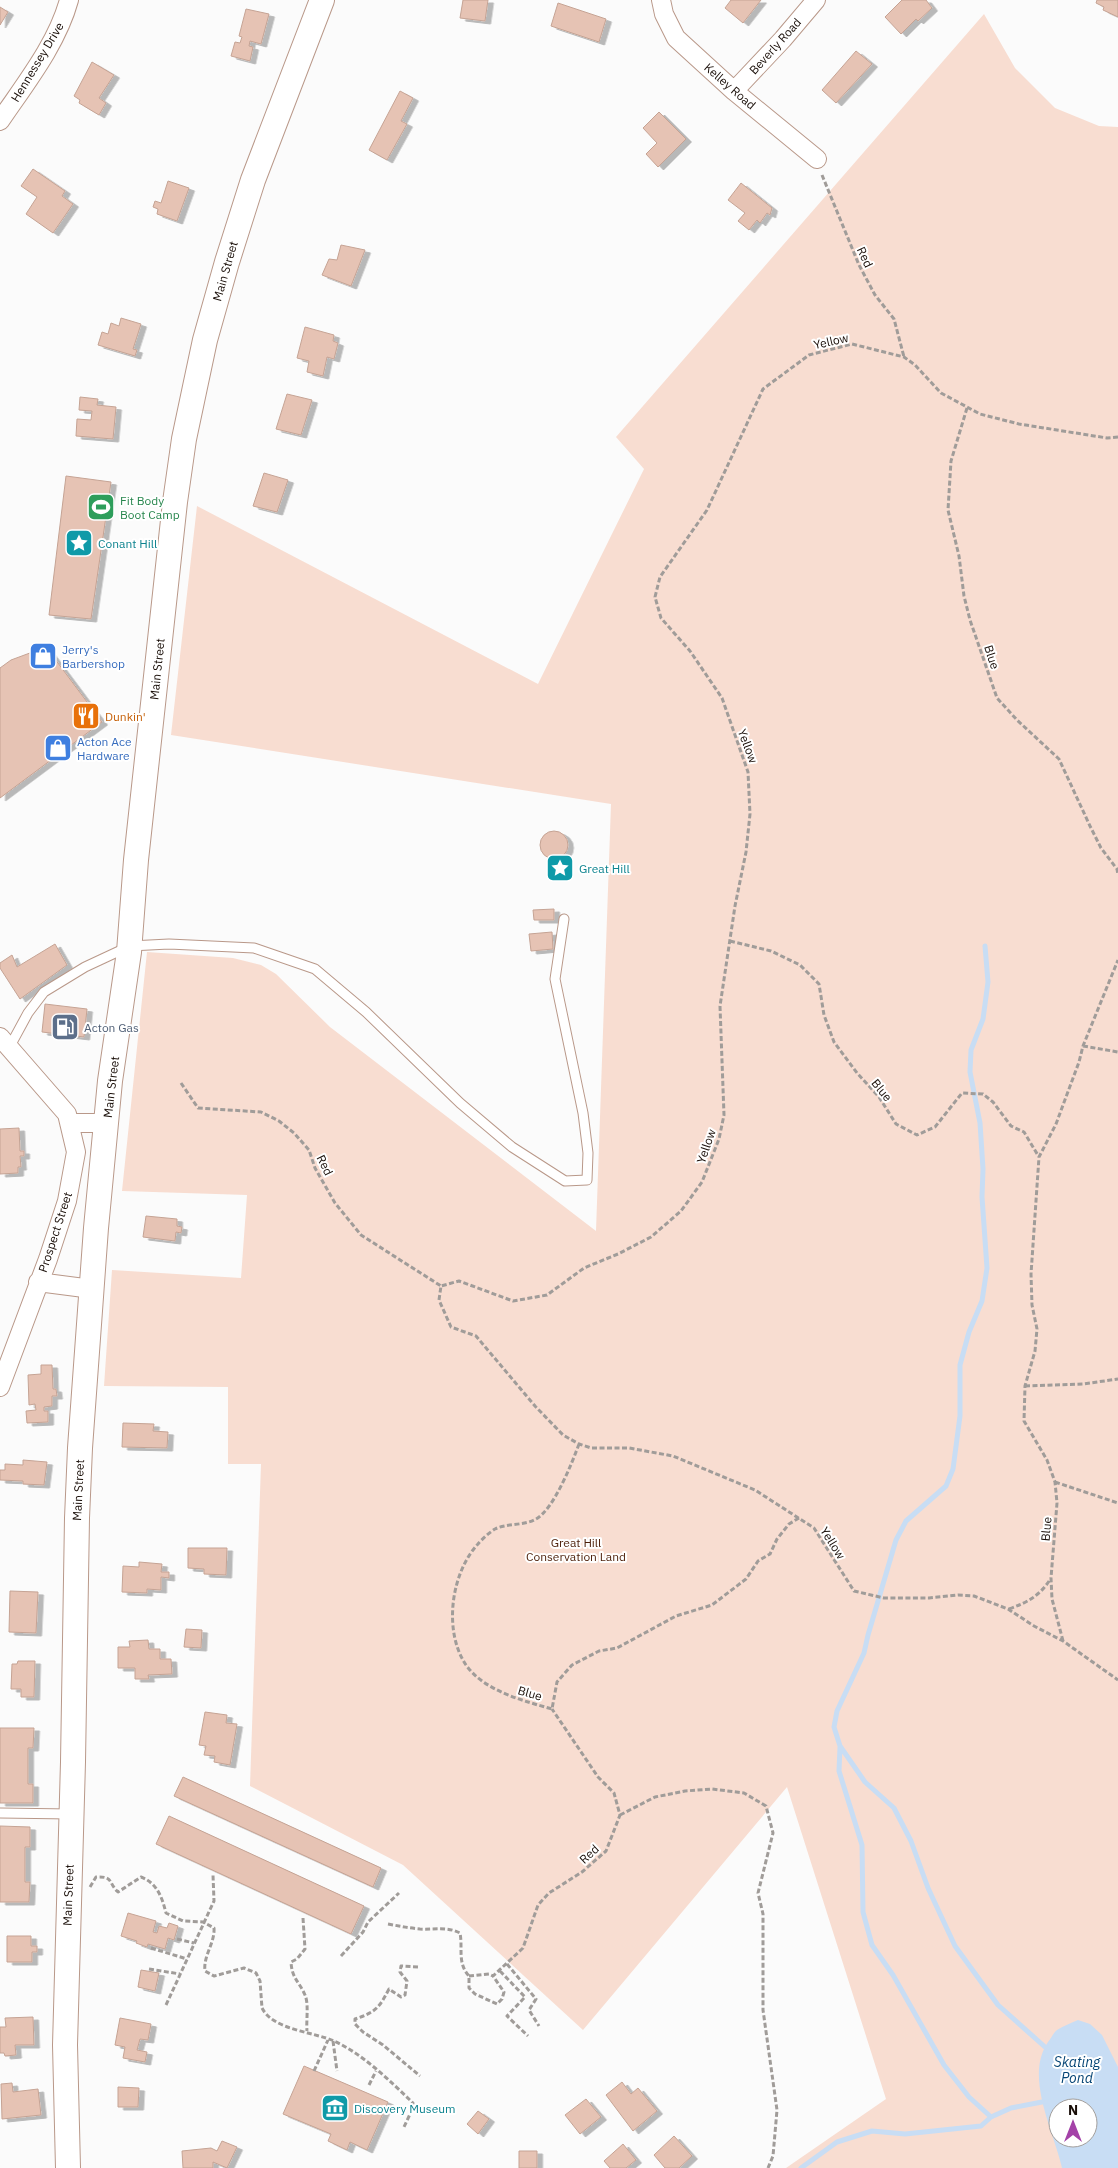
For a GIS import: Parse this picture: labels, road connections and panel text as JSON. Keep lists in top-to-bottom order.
{
  "streets": {
    "main road": ["Main Street"],
    "street": [
      "Beverly Road",
      "Hennessey Drive",
      "Kelley Road",
      "Prospect Street"
    ],
    "path": ["Red", "Yellow", "Blue"]
  },
  "crossings": [
    ["Beverly Road", "Kelley Road"],
    ["Kelley Road", "Red"],
    ["Red", "Yellow"],
    ["Yellow", "Blue"]
  ],
  "water": ["Skating Pond"],
  "parks": ["Great Hill Conservation Land"],
  "places": {
    "sports": ["Fit Body Boot Camp"],
    "place": ["Conant Hill", "Great Hill"],
    "shop": ["Jerry's Barbershop", "Acton Ace Hardware"],
    "restaurant": ["Dunkin'"],
    "fuel station": ["Acton Gas"],
    "museum": ["Discovery Museum"]
  },
  "north": "top"
}
